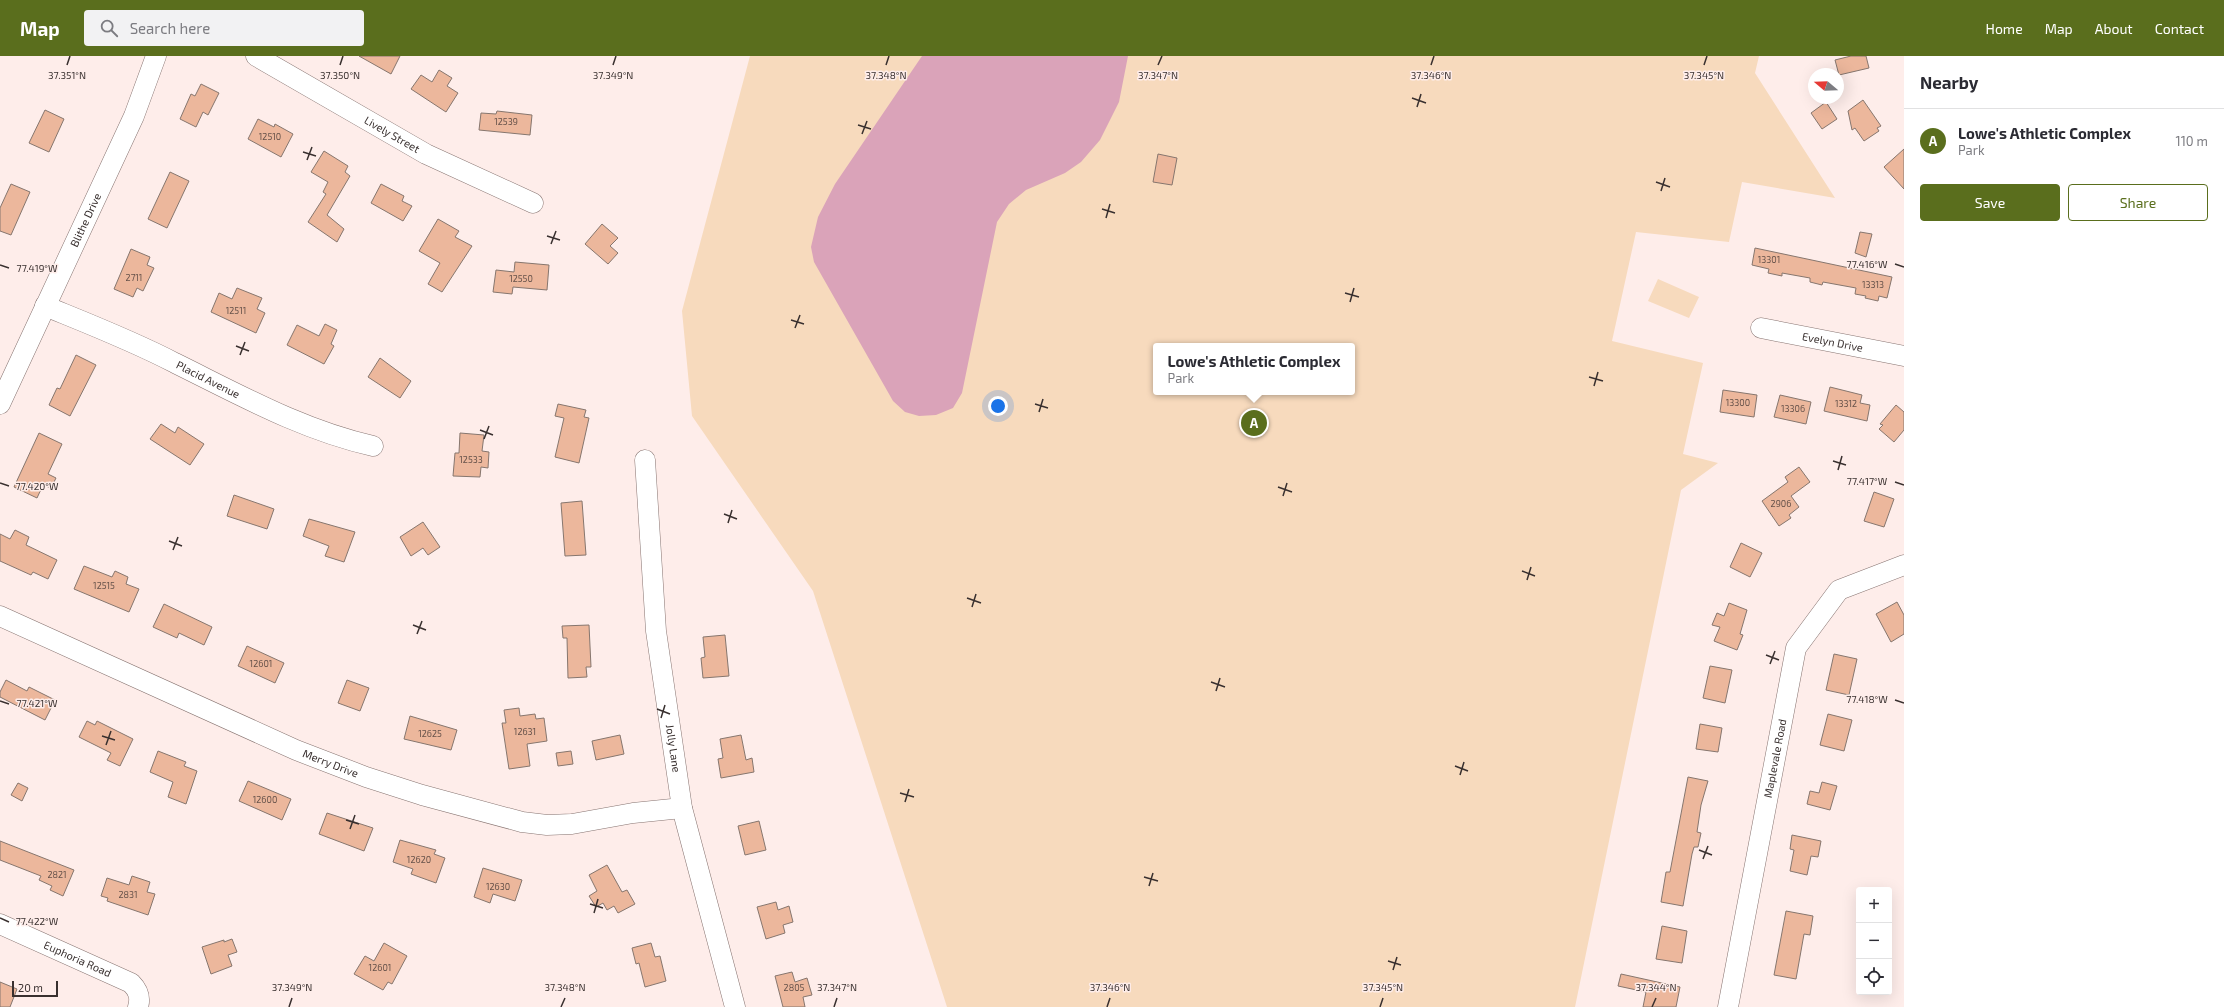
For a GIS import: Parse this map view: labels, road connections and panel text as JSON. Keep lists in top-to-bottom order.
{
  "streets": {
    "street": [
      "Lively Street",
      "Blithe Drive",
      "Evelyn Drive",
      "Placid Avenue",
      "Jolly Lane",
      "Maplevale Road",
      "Merry Drive",
      "Euphoria Road"
    ]
  },
  "crossings": [
    ["Blithe Drive", "Placid Avenue"],
    ["Jolly Lane", "Merry Drive"]
  ],
  "house_numbers": [
    "12539",
    "12510",
    "13301",
    "2711",
    "12550",
    "13313",
    "12511",
    "13300",
    "13312",
    "13306",
    "12533",
    "2906",
    "12515",
    "12601",
    "12631",
    "12625",
    "12600",
    "12620",
    "2821",
    "12630",
    "2831",
    "12601",
    "2805"
  ],
  "scale_bar": "20 m",
  "north": "left",
  "page": {
    "header": "Map",
    "search": "Search here",
    "nav": [
      "Home",
      "Map",
      "About",
      "Contact"
    ],
    "heading": "Nearby",
    "list": [
      {
        "mark": "A",
        "name": "Lowe's Athletic Complex",
        "note": "Park",
        "value": "110 m"
      }
    ],
    "buttons": ["Save", "Share"],
    "popup": ["Lowe's Athletic Complex", "Park"],
    "pins": "A",
    "map_buttons": ["+", "−"],
    "scale": "20 m"
  },
  "coordinates": [
    "37.351°N",
    "37.350°N",
    "37.349°N",
    "37.348°N",
    "37.347°N",
    "37.346°N",
    "37.345°N",
    "77.416°W",
    "77.419°W",
    "77.417°W",
    "77.420°W",
    "77.418°W",
    "77.421°W",
    "77.422°W",
    "37.344°N"
  ]
}
